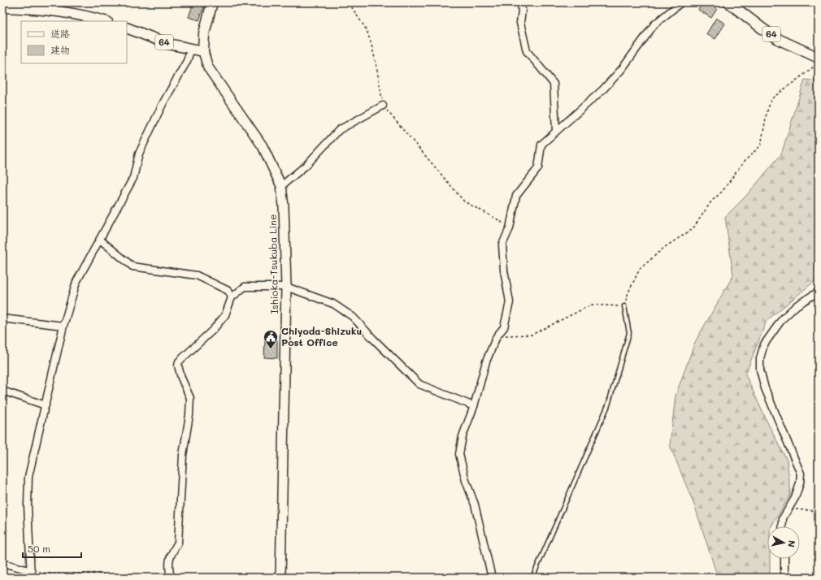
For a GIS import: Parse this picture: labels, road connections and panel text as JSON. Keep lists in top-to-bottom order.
{
  "streets": {
    "main road": ["64", "Ishioka-Tsukuba Line"]
  },
  "crossings": [
    ["64", "Ishioka-Tsukuba Line"]
  ],
  "places": {
    "public building": ["Chiyoda-Shizuku Post Office"]
  },
  "legend": ["道路", "建物"],
  "scale_bar": "50 m",
  "north": "right"
}
